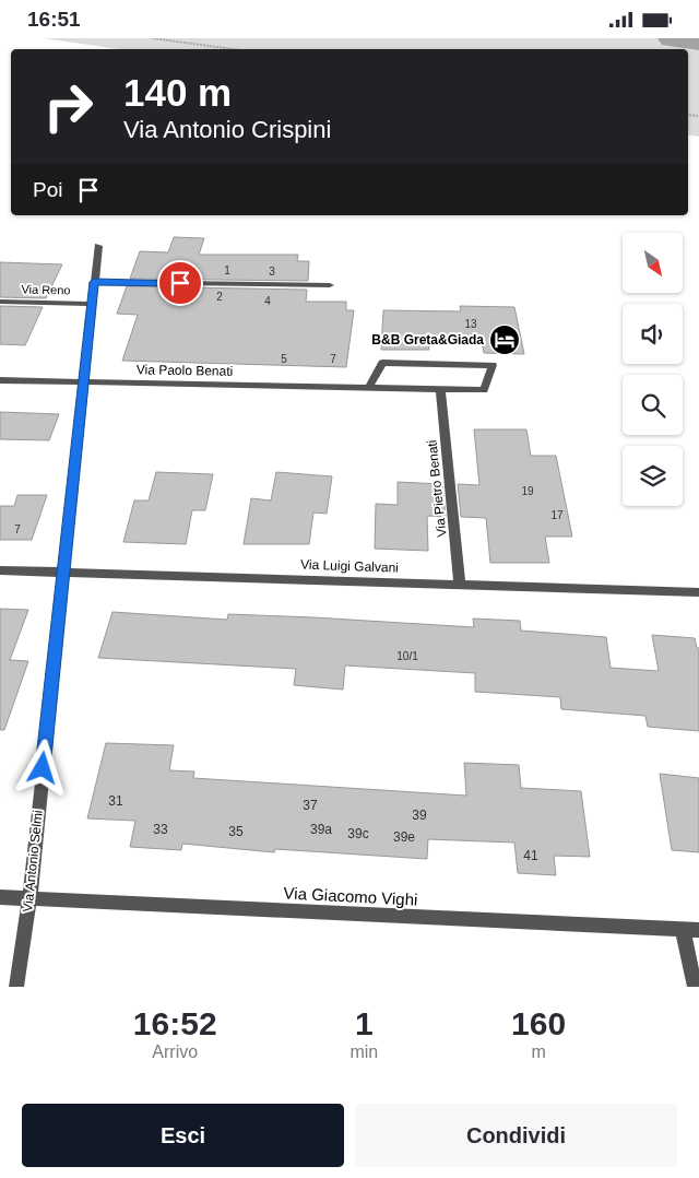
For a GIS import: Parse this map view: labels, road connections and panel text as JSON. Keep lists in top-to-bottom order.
{
  "streets": {
    "street": [
      "Via Reno",
      "Via Paolo Benati",
      "Via Pietro Benati",
      "Via Luigi Galvani",
      "Via Antonio Selmi",
      "Via Giacomo Vighi"
    ]
  },
  "crossings": [
    ["Via Reno", "Via Antonio Selmi"],
    ["Via Paolo Benati", "Via Pietro Benati"],
    ["Via Paolo Benati", "Via Antonio Selmi"],
    ["Via Pietro Benati", "Via Luigi Galvani"],
    ["Via Luigi Galvani", "Via Antonio Selmi"],
    ["Via Antonio Selmi", "Via Giacomo Vighi"]
  ],
  "places": {
    "hotel": ["B&B Greta&Giada"]
  },
  "house_numbers": [
    "1",
    "3",
    "2",
    "4",
    "13",
    "5",
    "7",
    "19",
    "17",
    "7",
    "10/1",
    "31",
    "37",
    "39",
    "33",
    "39a",
    "35",
    "39c",
    "39e",
    "41"
  ],
  "north": "bottom right",
  "page": {
    "status": "16:51",
    "turn": ["140 m", "Via Antonio Crispini"],
    "then": "Poi",
    "eta": [
      "16:52",
      "Arrivo",
      "1",
      "min",
      "160",
      "m"
    ],
    "buttons": ["Esci", "Condividi"]
  }
}
